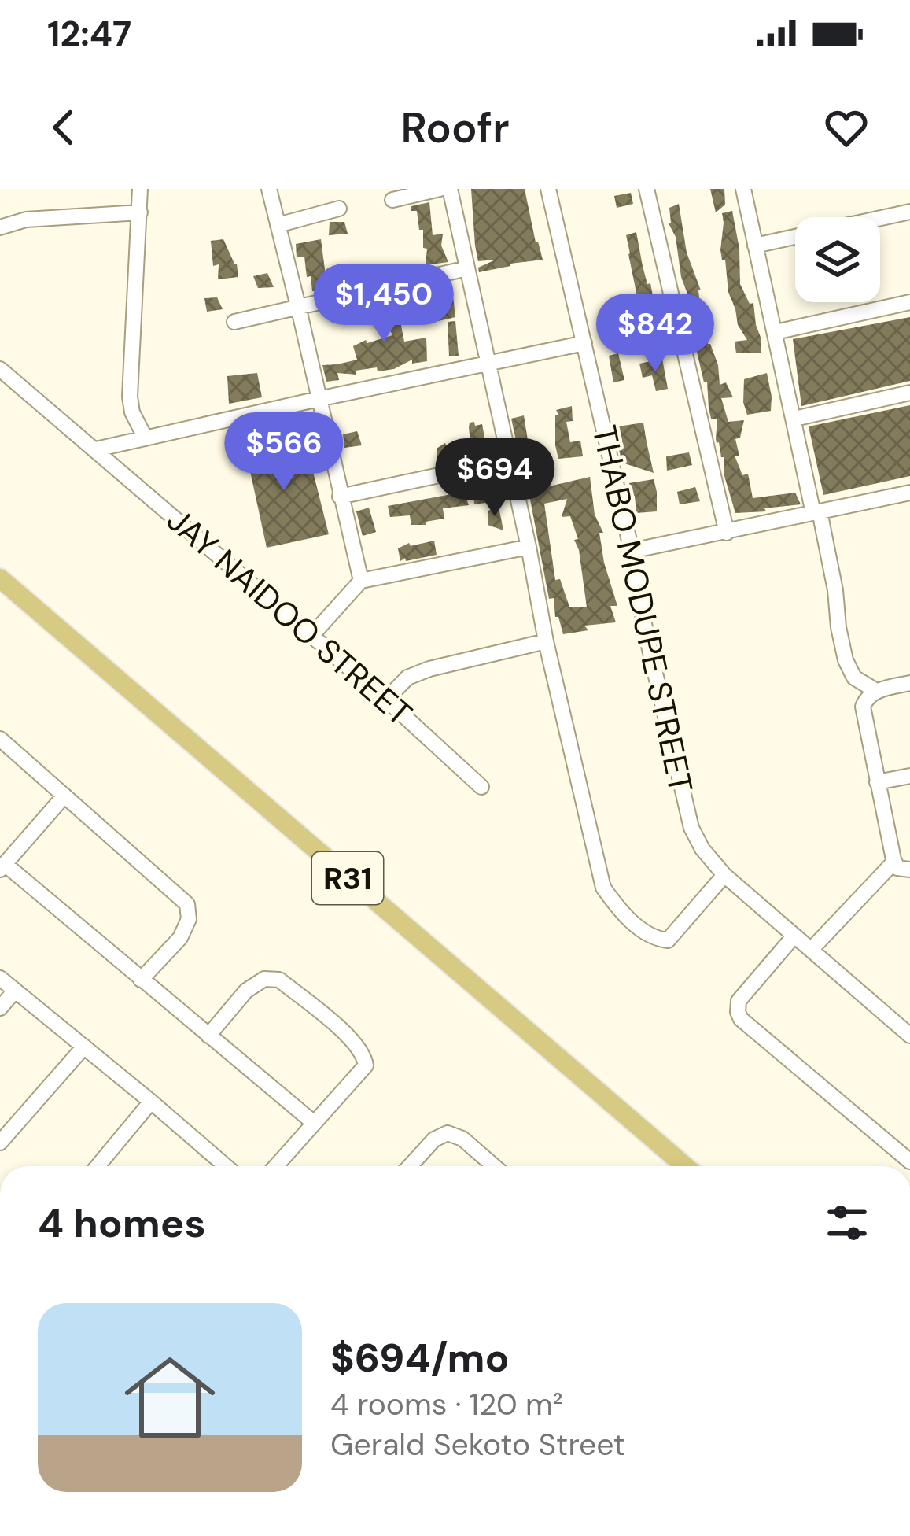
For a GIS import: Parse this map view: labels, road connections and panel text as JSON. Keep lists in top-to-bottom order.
{
  "streets": {
    "main road": ["R31"],
    "street": ["THABO MODUPE STREET", "JAY NAIDOO STREET"]
  },
  "page": {
    "status": "12:47",
    "header": "Roofr",
    "price": [
      "$1,450",
      "$842",
      "$566",
      "$694"
    ],
    "heading": "4 homes",
    "list": [
      {
        "name": "$694/mo",
        "note": "4 rooms · 120 m² · Gerald Sekoto Street"
      }
    ]
  }
}
